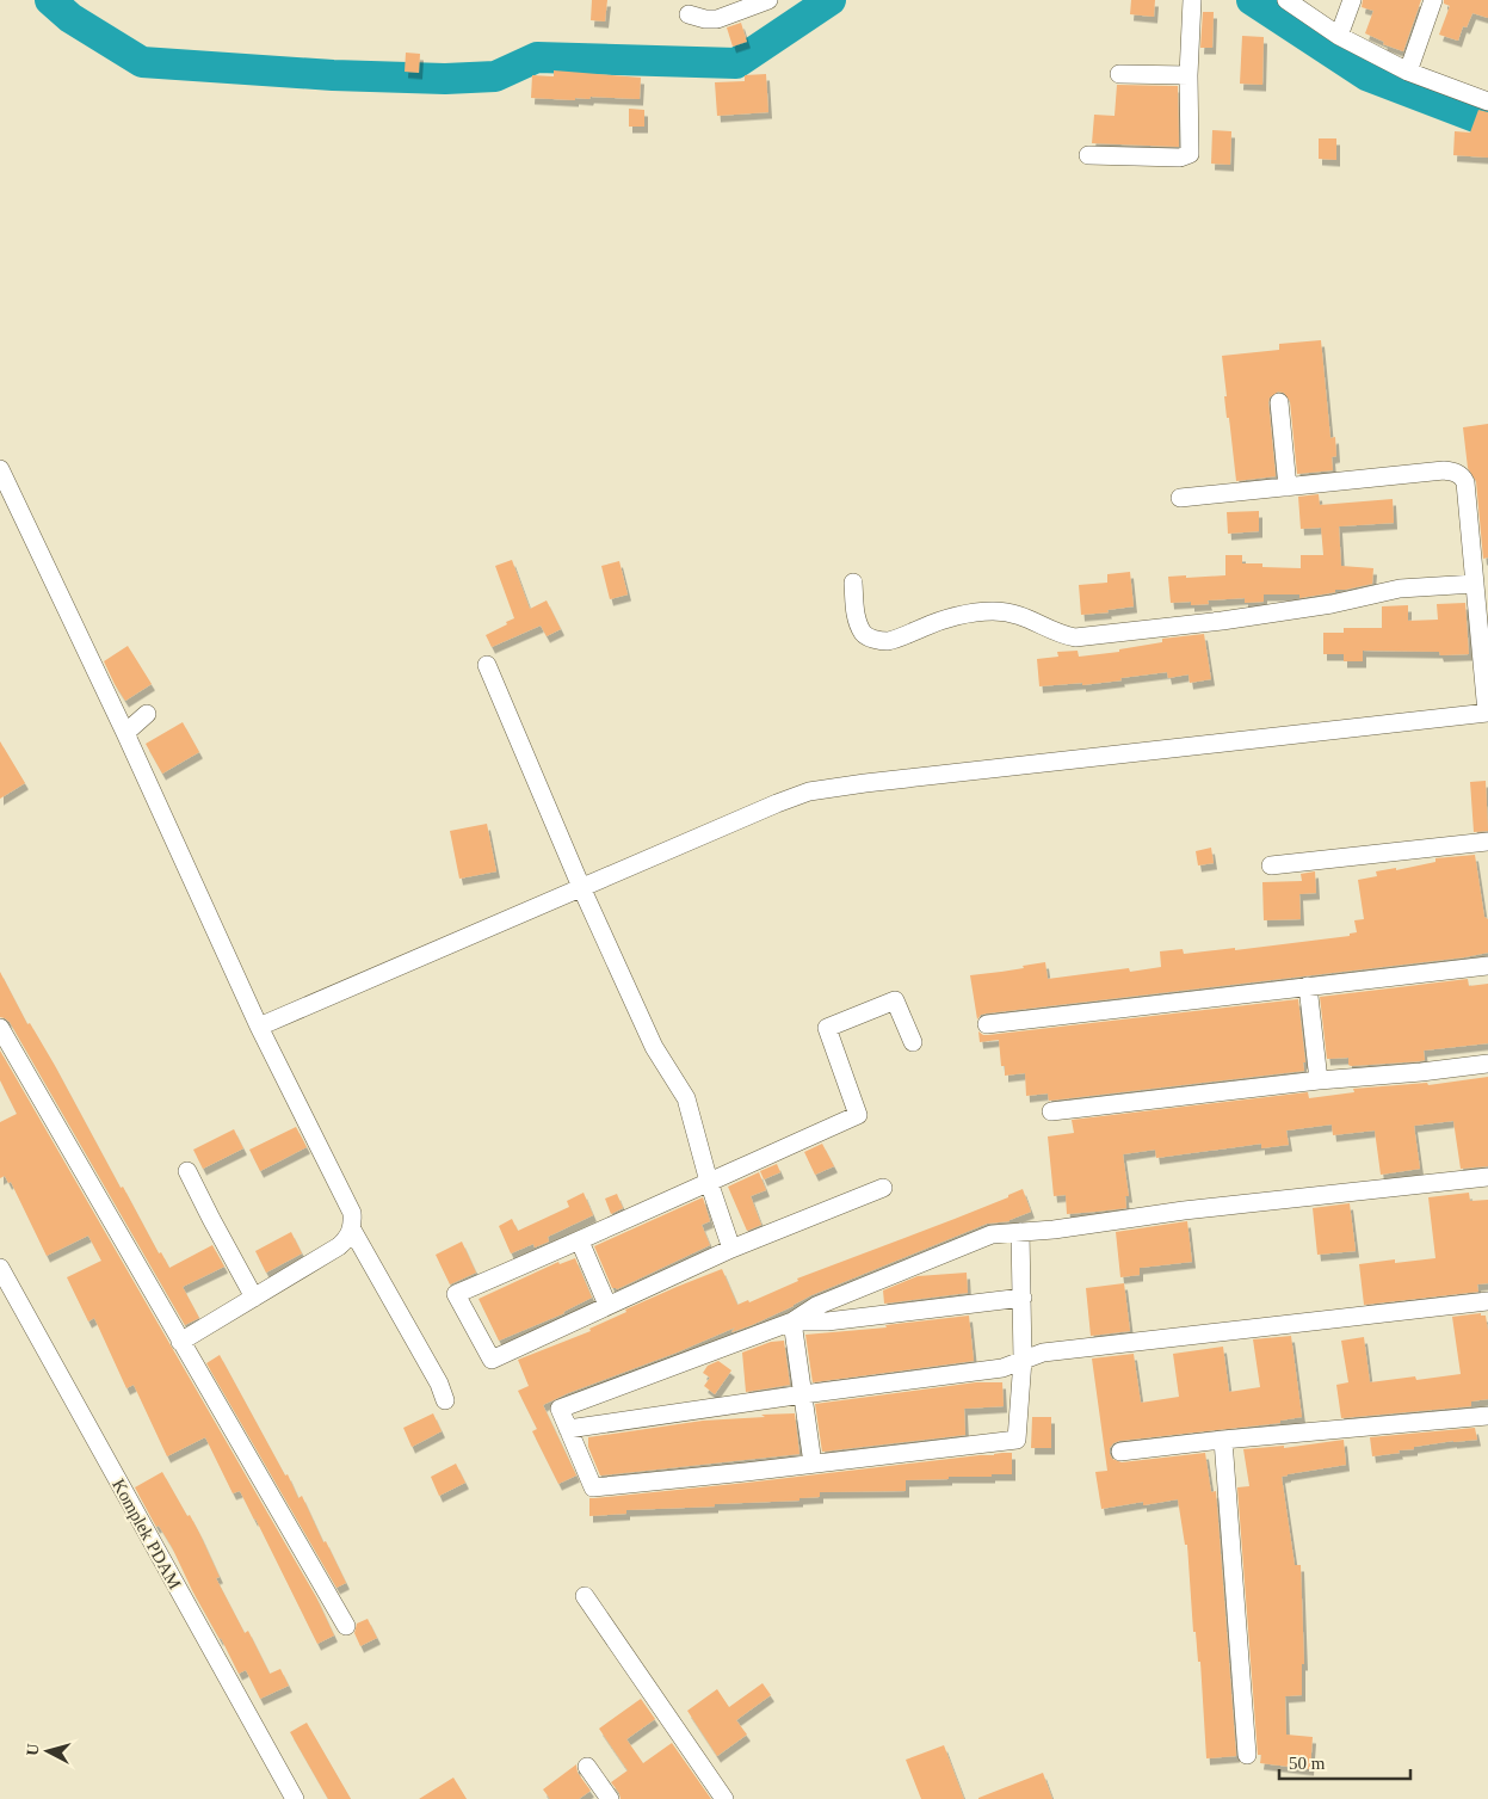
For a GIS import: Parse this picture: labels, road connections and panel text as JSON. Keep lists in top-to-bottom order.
{
  "streets": {
    "street": ["Komplek PDAM"]
  },
  "scale_bar": "50 m",
  "north": "left"
}
